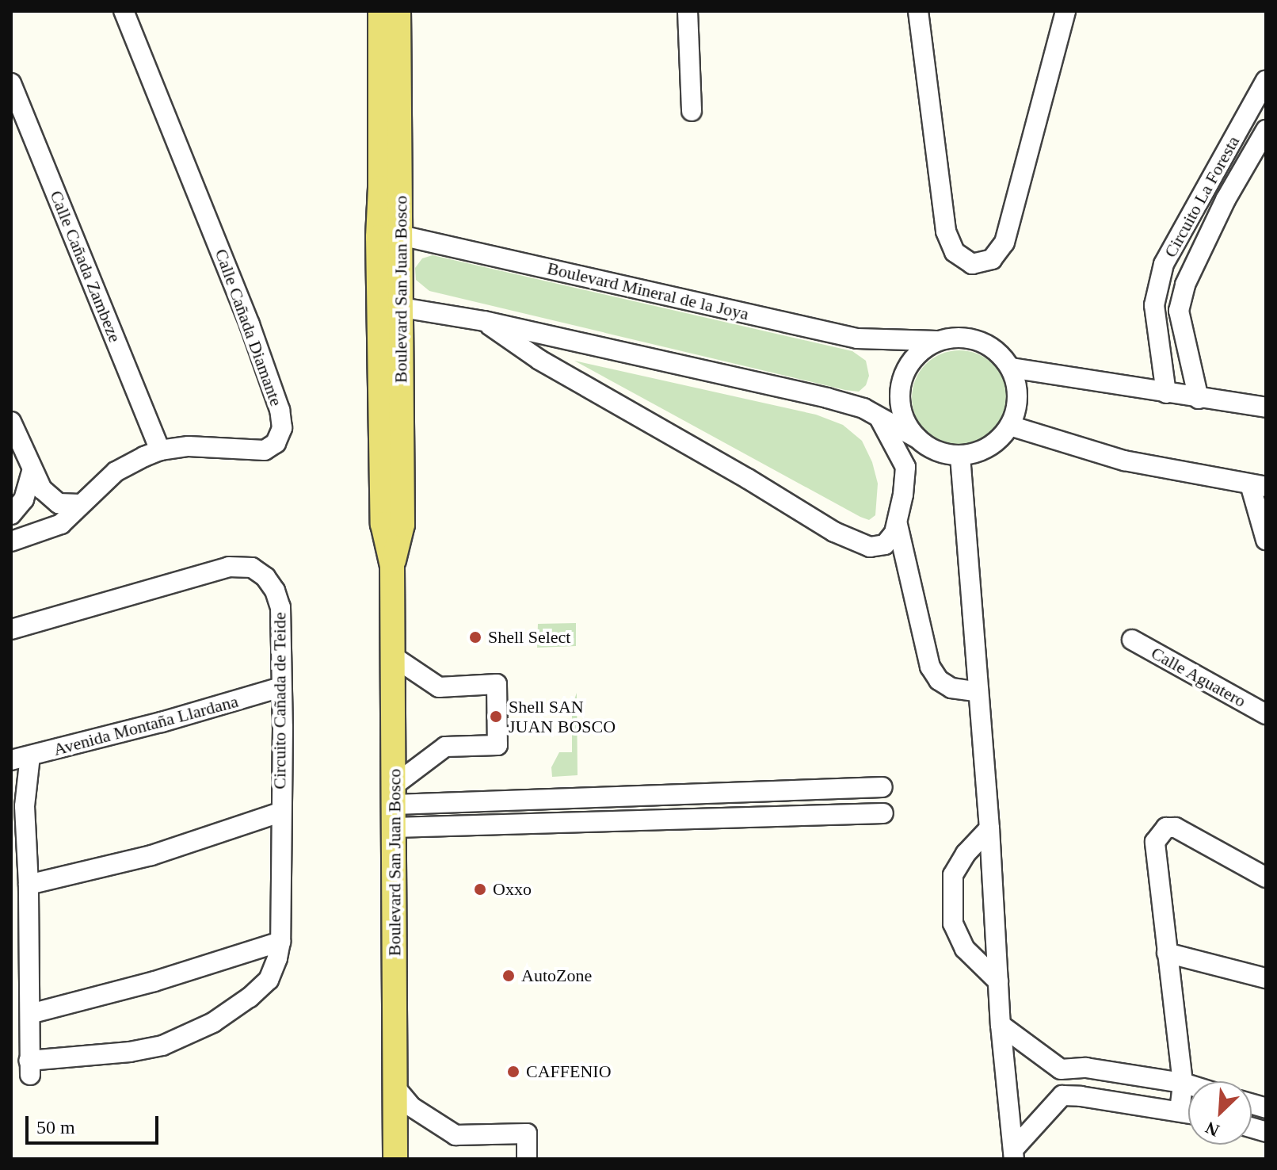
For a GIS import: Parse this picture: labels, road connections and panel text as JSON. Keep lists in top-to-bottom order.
{
  "streets": {
    "main road": ["Boulevard San Juan Bosco"],
    "street": [
      "Circuito La Foresta",
      "Calle Cañada Zambeze",
      "Boulevard Mineral de la Joya",
      "Calle Cañada Diamante",
      "Calle Aguatero",
      "Circuito Cañada de Teide",
      "Avenida Montaña Llardana"
    ]
  },
  "crossings": [
    ["Calle Cañada Zambeze", "Calle Cañada Diamante"],
    ["Boulevard San Juan Bosco", "Boulevard Mineral de la Joya"],
    ["Circuito Cañada de Teide", "Avenida Montaña Llardana"]
  ],
  "places": [
    "Shell Select",
    "Shell SAN JUAN BOSCO",
    "Oxxo",
    "AutoZone",
    "CAFFENIO"
  ],
  "scale_bar": "50 m",
  "north": "bottom left"
}
